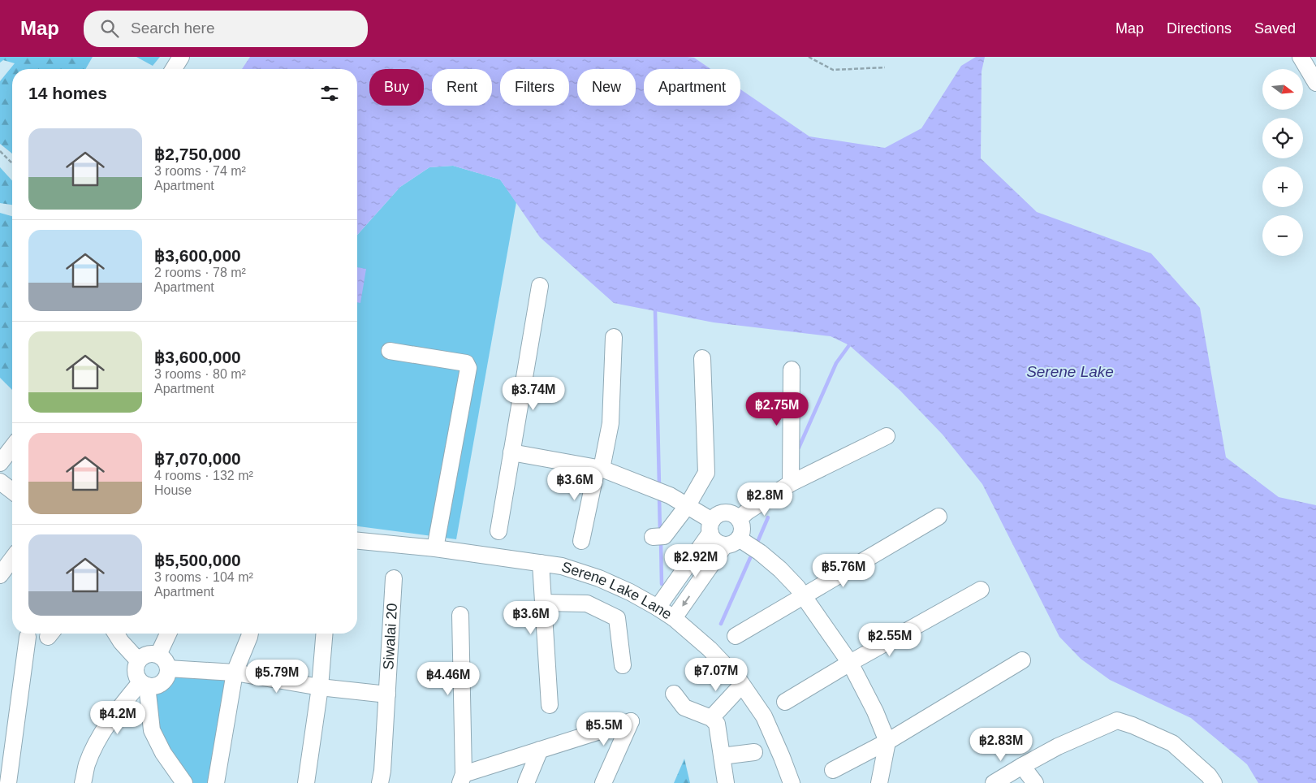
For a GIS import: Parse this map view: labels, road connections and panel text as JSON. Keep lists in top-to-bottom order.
{
  "streets": {
    "street": ["Serene Lake Lane", "Siwalai 20"]
  },
  "water": ["Serene Lake"],
  "north": "right",
  "page": {
    "header": "Map",
    "search": "Search here",
    "nav": ["Map", "Directions", "Saved"],
    "map_buttons": ["+", "−"],
    "chip": [
      "Buy",
      "Rent",
      "Filters",
      "New",
      "Apartment"
    ],
    "heading": "14 homes",
    "list": [
      {
        "name": "฿2,750,000",
        "note": "3 rooms · 74 m² · Apartment"
      },
      {
        "name": "฿3,600,000",
        "note": "2 rooms · 78 m² · Apartment"
      },
      {
        "name": "฿3,600,000",
        "note": "3 rooms · 80 m² · Apartment"
      },
      {
        "name": "฿7,070,000",
        "note": "4 rooms · 132 m² · House"
      },
      {
        "name": "฿5,500,000",
        "note": "3 rooms · 104 m² · Apartment"
      }
    ],
    "price": [
      "฿3.74M",
      "฿2.75M",
      "฿3.6M",
      "฿2.8M",
      "฿2.92M",
      "฿5.76M",
      "฿3.6M",
      "฿2.55M",
      "฿7.07M",
      "฿5.79M",
      "฿4.46M",
      "฿4.2M",
      "฿5.5M",
      "฿2.83M"
    ]
  }
}
